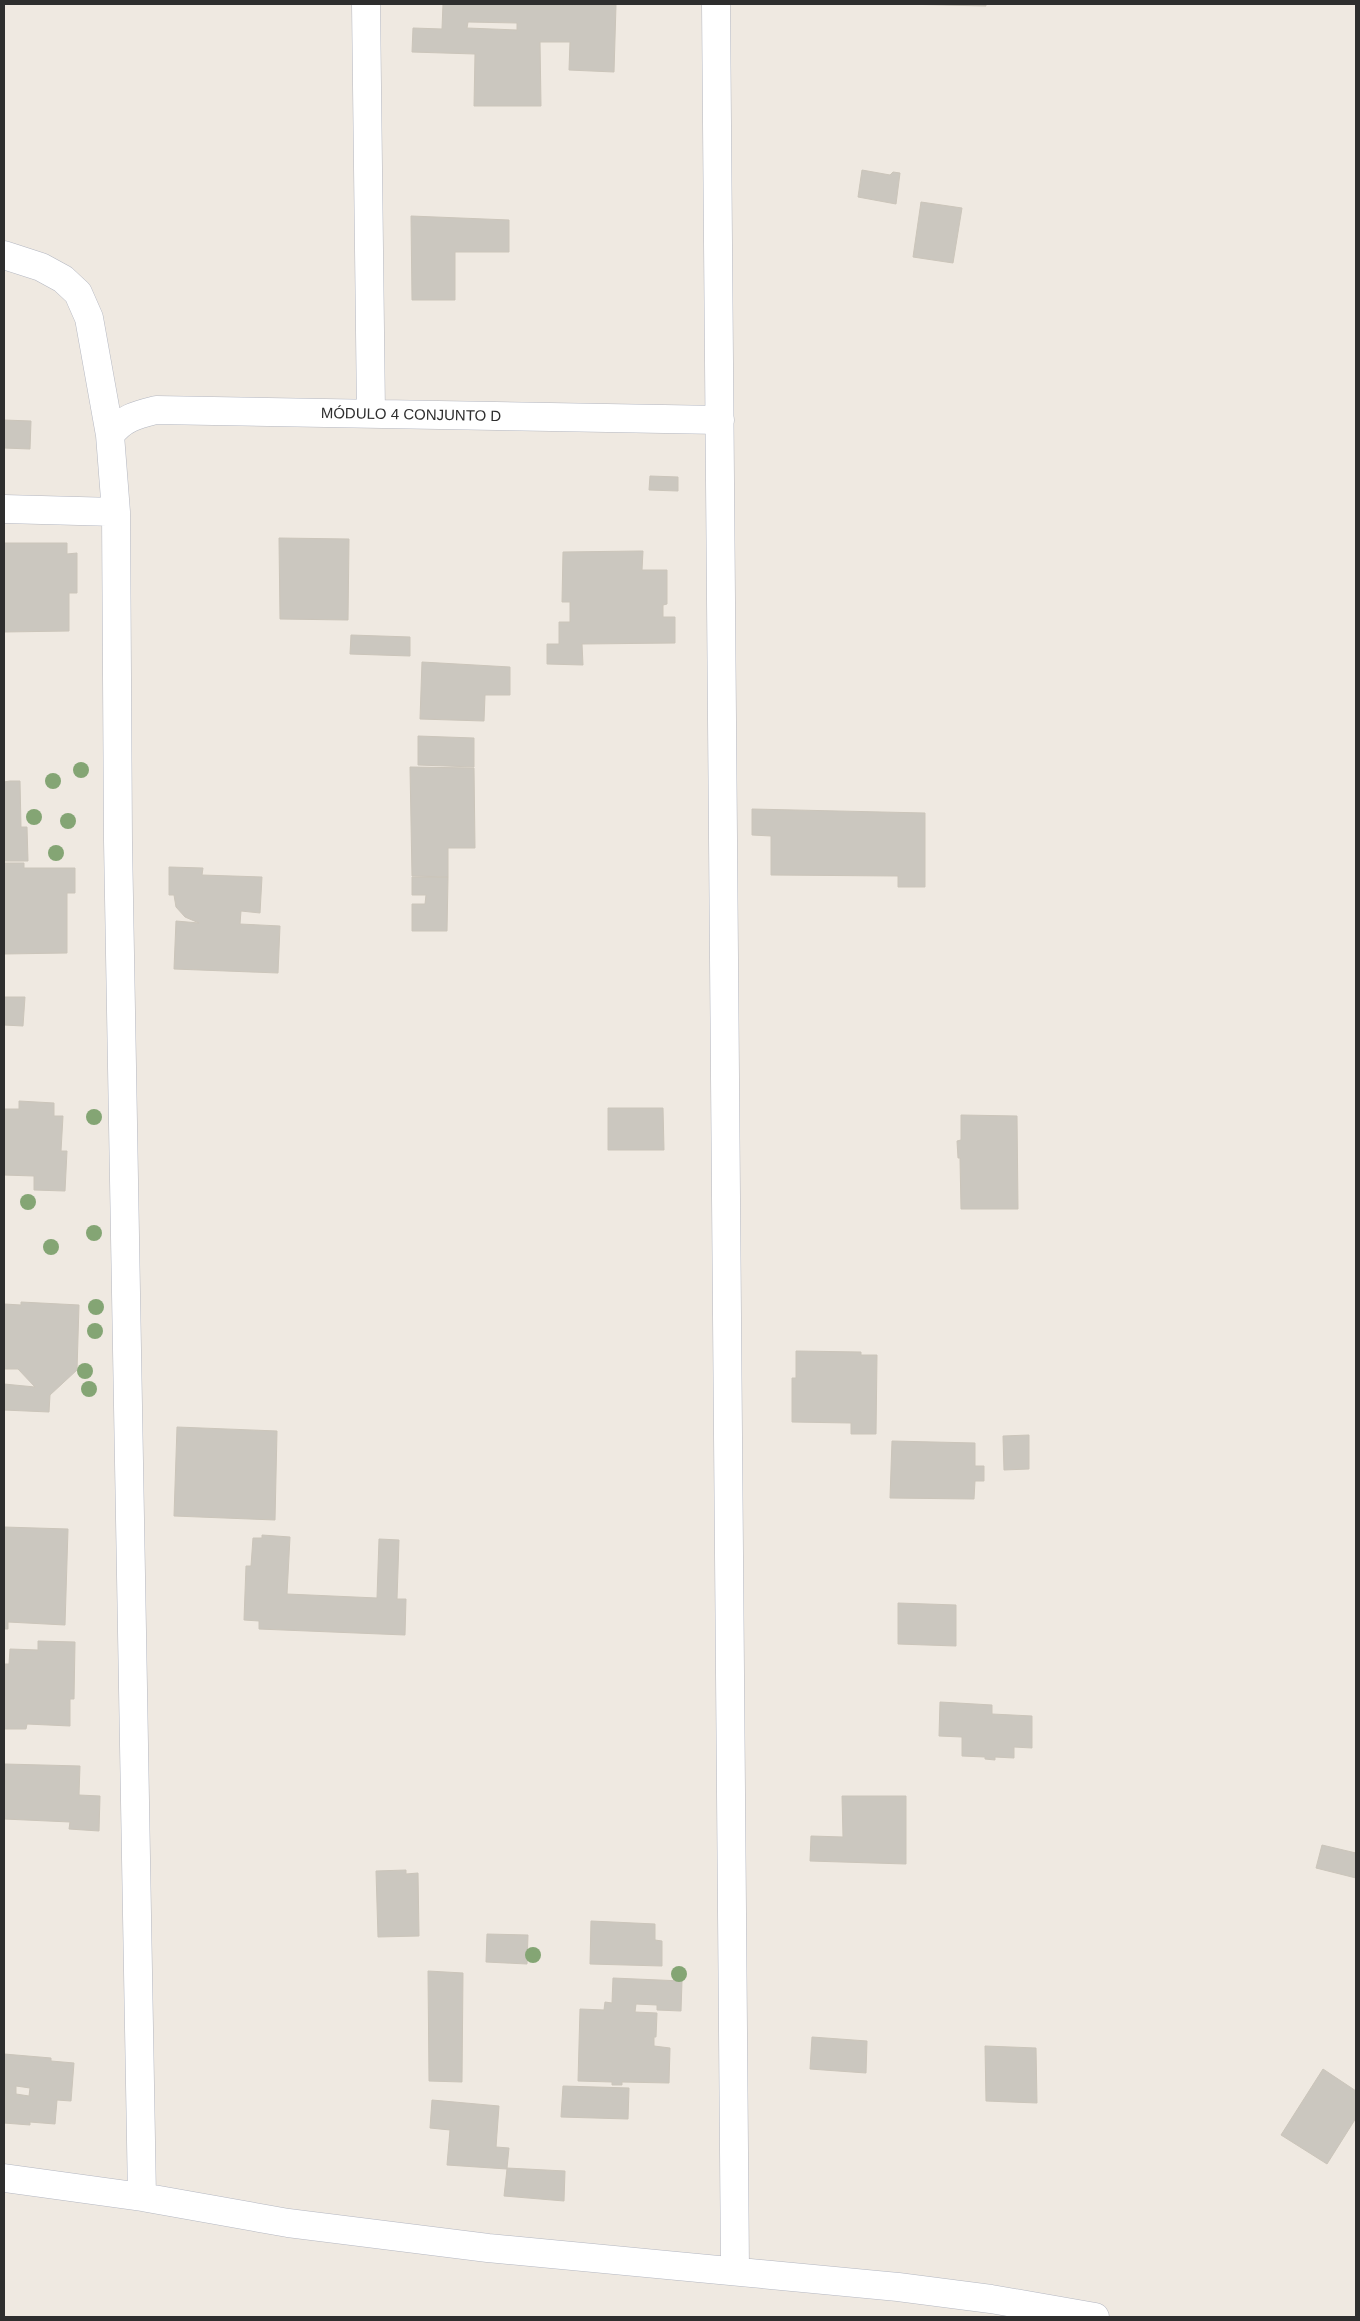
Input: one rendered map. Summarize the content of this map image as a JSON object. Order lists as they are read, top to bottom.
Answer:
{
  "streets": {
    "street": ["MÓDULO 4 CONJUNTO D"]
  }
}
